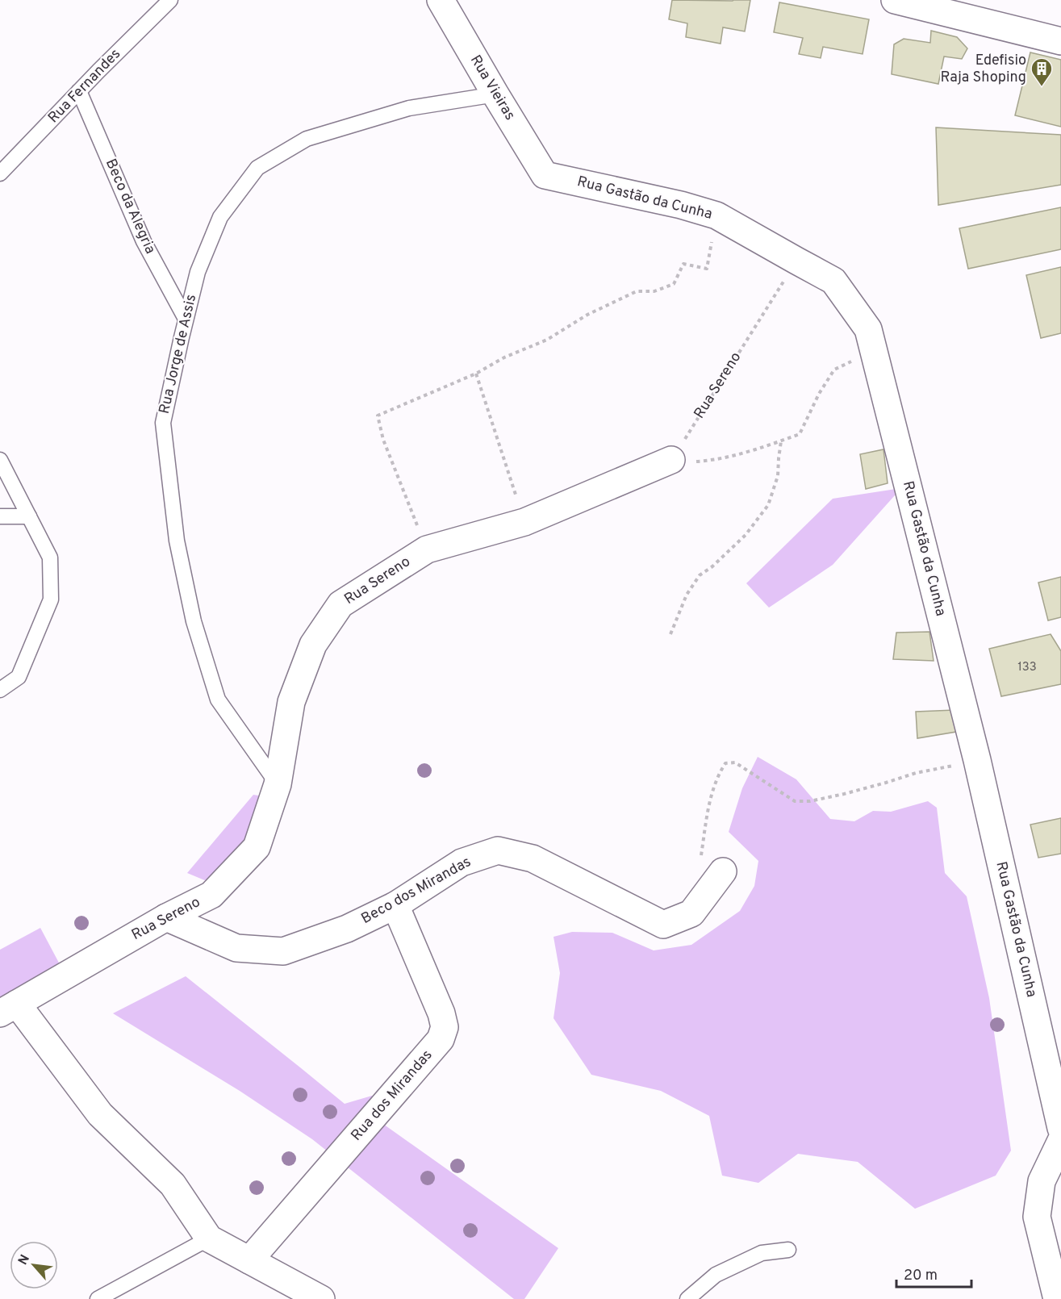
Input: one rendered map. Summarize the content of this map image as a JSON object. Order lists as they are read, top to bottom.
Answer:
{
  "streets": {
    "street": [
      "Rua Vieiras",
      "Rua Gastão da Cunha",
      "Rua Sereno",
      "Beco dos Mirandas",
      "Rua dos Mirandas"
    ],
    "lane": ["Rua Fernandes", "Beco da Alegria", "Rua Jorge de Assis"]
  },
  "crossings": [
    ["Rua Fernandes", "Beco da Alegria"],
    ["Rua Vieiras", "Rua Gastão da Cunha"],
    ["Rua Vieiras", "Rua Jorge de Assis"],
    ["Rua Gastão da Cunha", "Rua Sereno"],
    ["Beco da Alegria", "Rua Jorge de Assis"],
    ["Rua Jorge de Assis", "Rua Sereno"],
    ["Rua Sereno", "Beco dos Mirandas"],
    ["Beco dos Mirandas", "Rua dos Mirandas"]
  ],
  "places": {
    "building": ["Edefisio Raja Shoping"]
  },
  "house_numbers": ["133"],
  "scale_bar": "20 m",
  "north": "top left"
}
